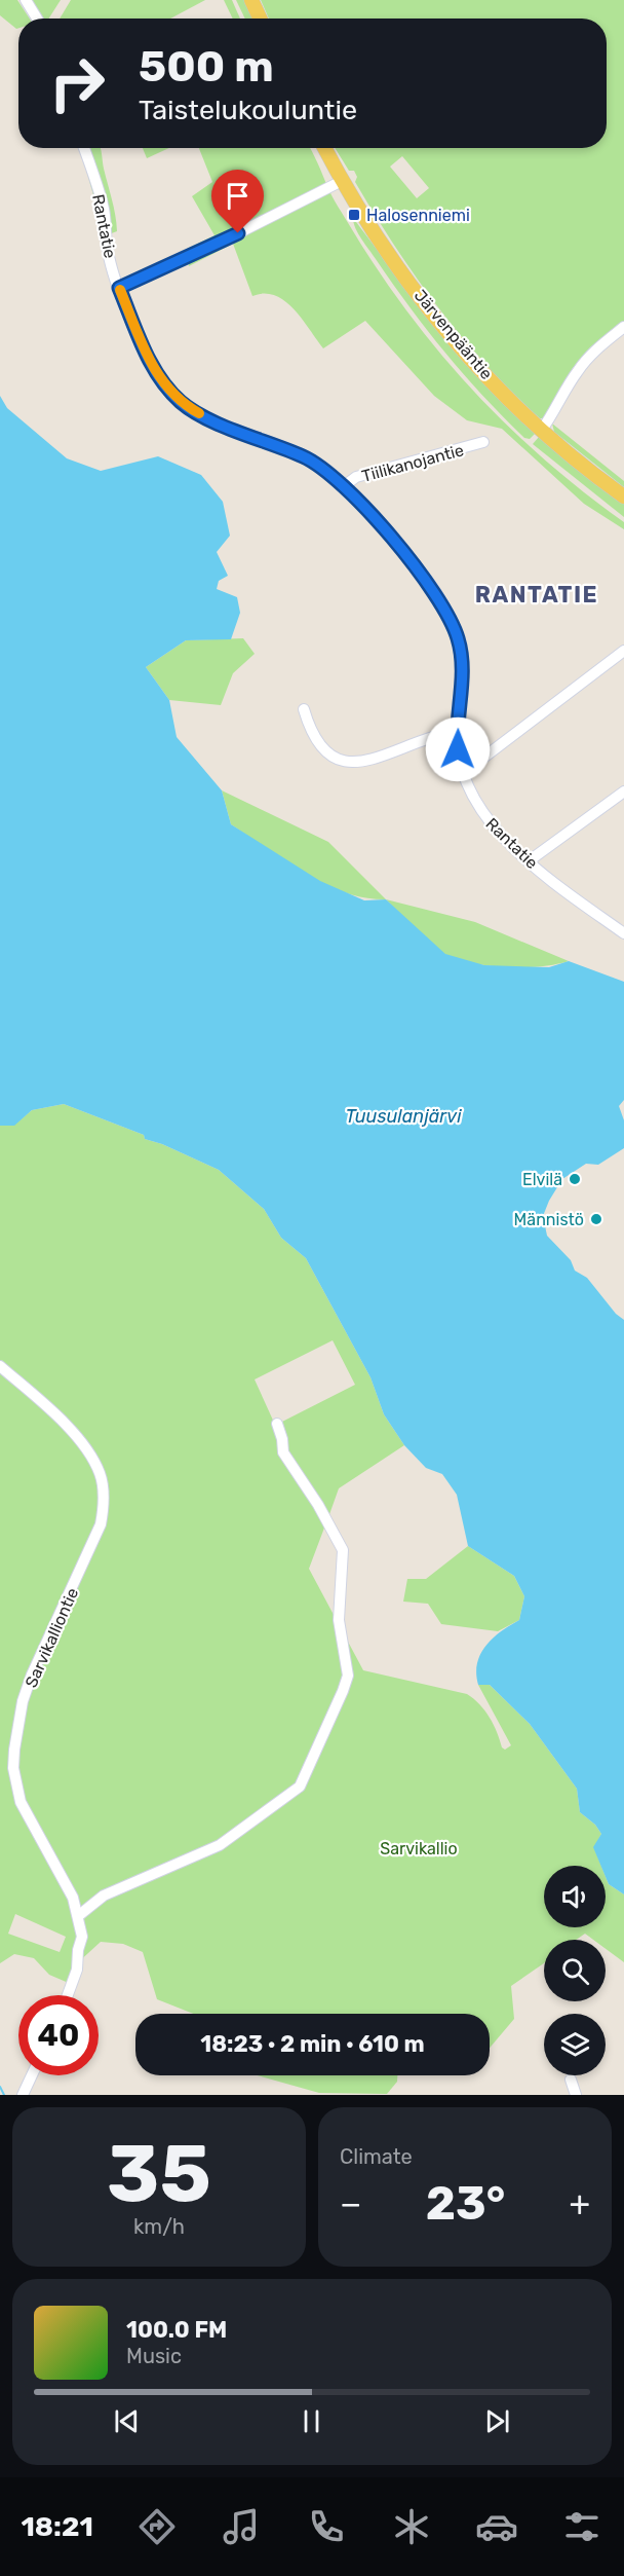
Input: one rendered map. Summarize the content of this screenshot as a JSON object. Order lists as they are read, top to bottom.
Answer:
{
  "streets": {
    "main road": ["Järvenpääntie"],
    "street": ["Rantatie", "Tiilikanojantie", "Sarvikalliontie"]
  },
  "crossings": [
    ["Rantatie", "Tiilikanojantie"]
  ],
  "districts": ["RANTATIE"],
  "water": ["Tuusulanjärvi"],
  "parks": ["Sarvikallio"],
  "places": {
    "transit": ["Halosenniemi"],
    "other": ["Elvilä", "Männistö"]
  },
  "page": {
    "turn": ["500 m", "Taistelukouluntie"],
    "limit": "40",
    "trip": "18:23 · 2 min · 610 m",
    "tile": [
      ["35", "km/h"],
      "Climate"
    ],
    "heat": ["−", "23°", "+"],
    "song": ["100.0 FM", "Music"],
    "tabs": "18:21"
  }
}
